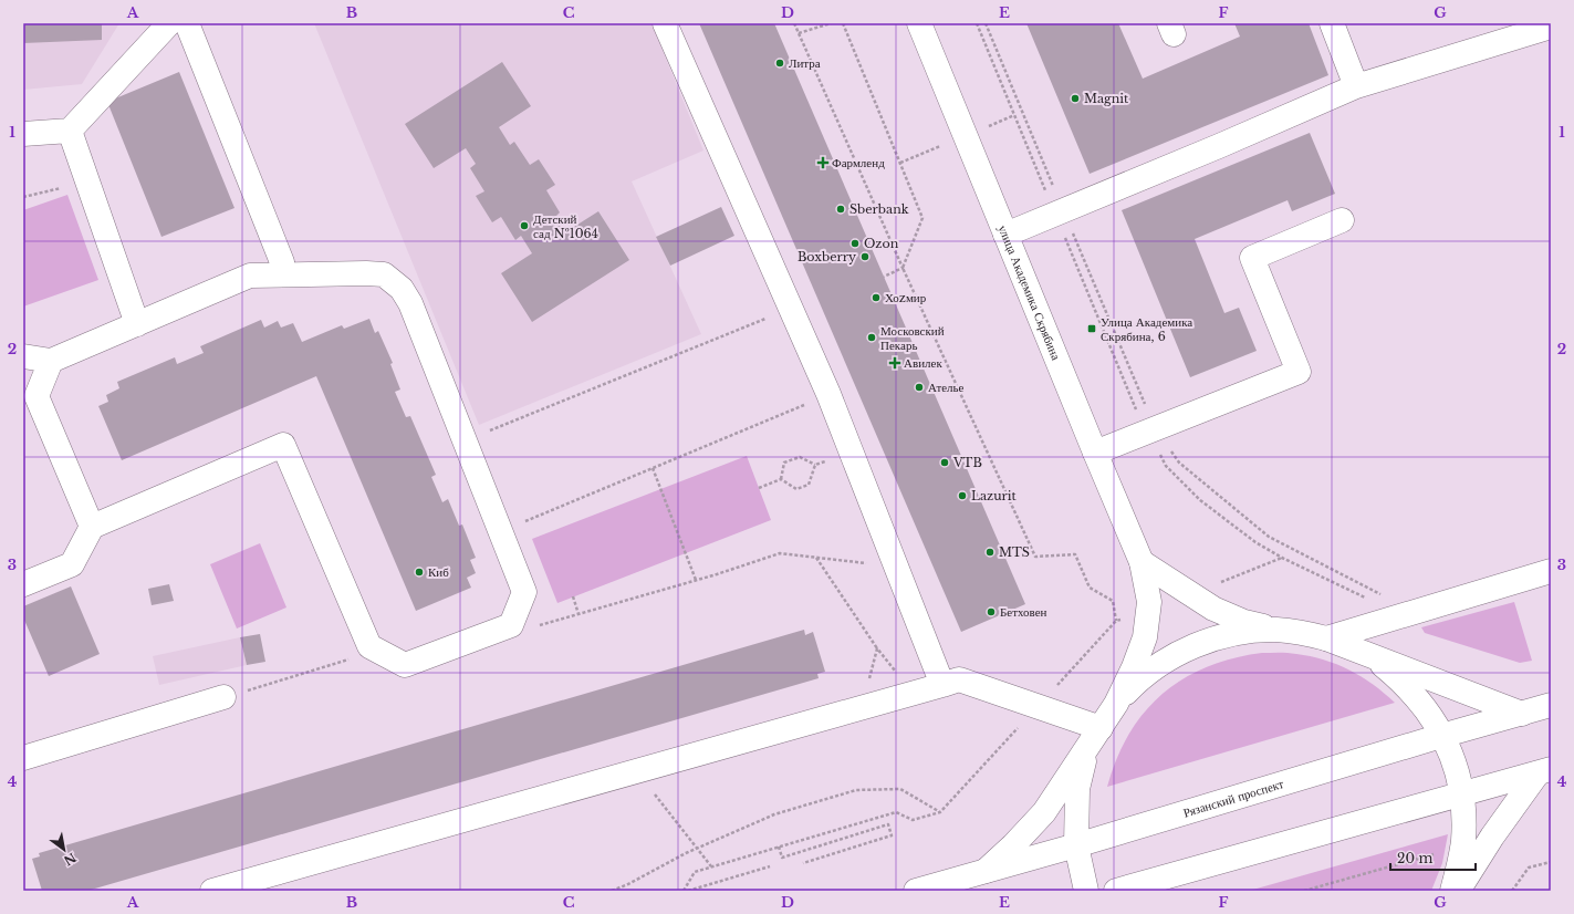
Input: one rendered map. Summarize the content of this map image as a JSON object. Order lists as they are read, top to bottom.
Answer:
{
  "streets": {
    "main road": ["улица Академика Скрябина", "Рязанский проспект"]
  },
  "places": {
    "other": [
      "Литра",
      "Magnit",
      "Sberbank",
      "Детский сад №1064",
      "Ozon",
      "Boxberry",
      "Хоzмир",
      "Московский Пекарь",
      "Ателье",
      "VTB",
      "Lazurit",
      "MTS",
      "Киб",
      "Бетховен"
    ],
    "health": ["Фармленд", "Авилек"],
    "transit": ["Улица Академика Скрябина, 6"]
  },
  "scale_bar": "20 m",
  "north": "bottom right",
  "grid": {
    "columns": [
      "A",
      "B",
      "C",
      "D",
      "E",
      "F",
      "G"
    ],
    "rows": [
      "1",
      "2",
      "3",
      "4"
    ]
  }
}
